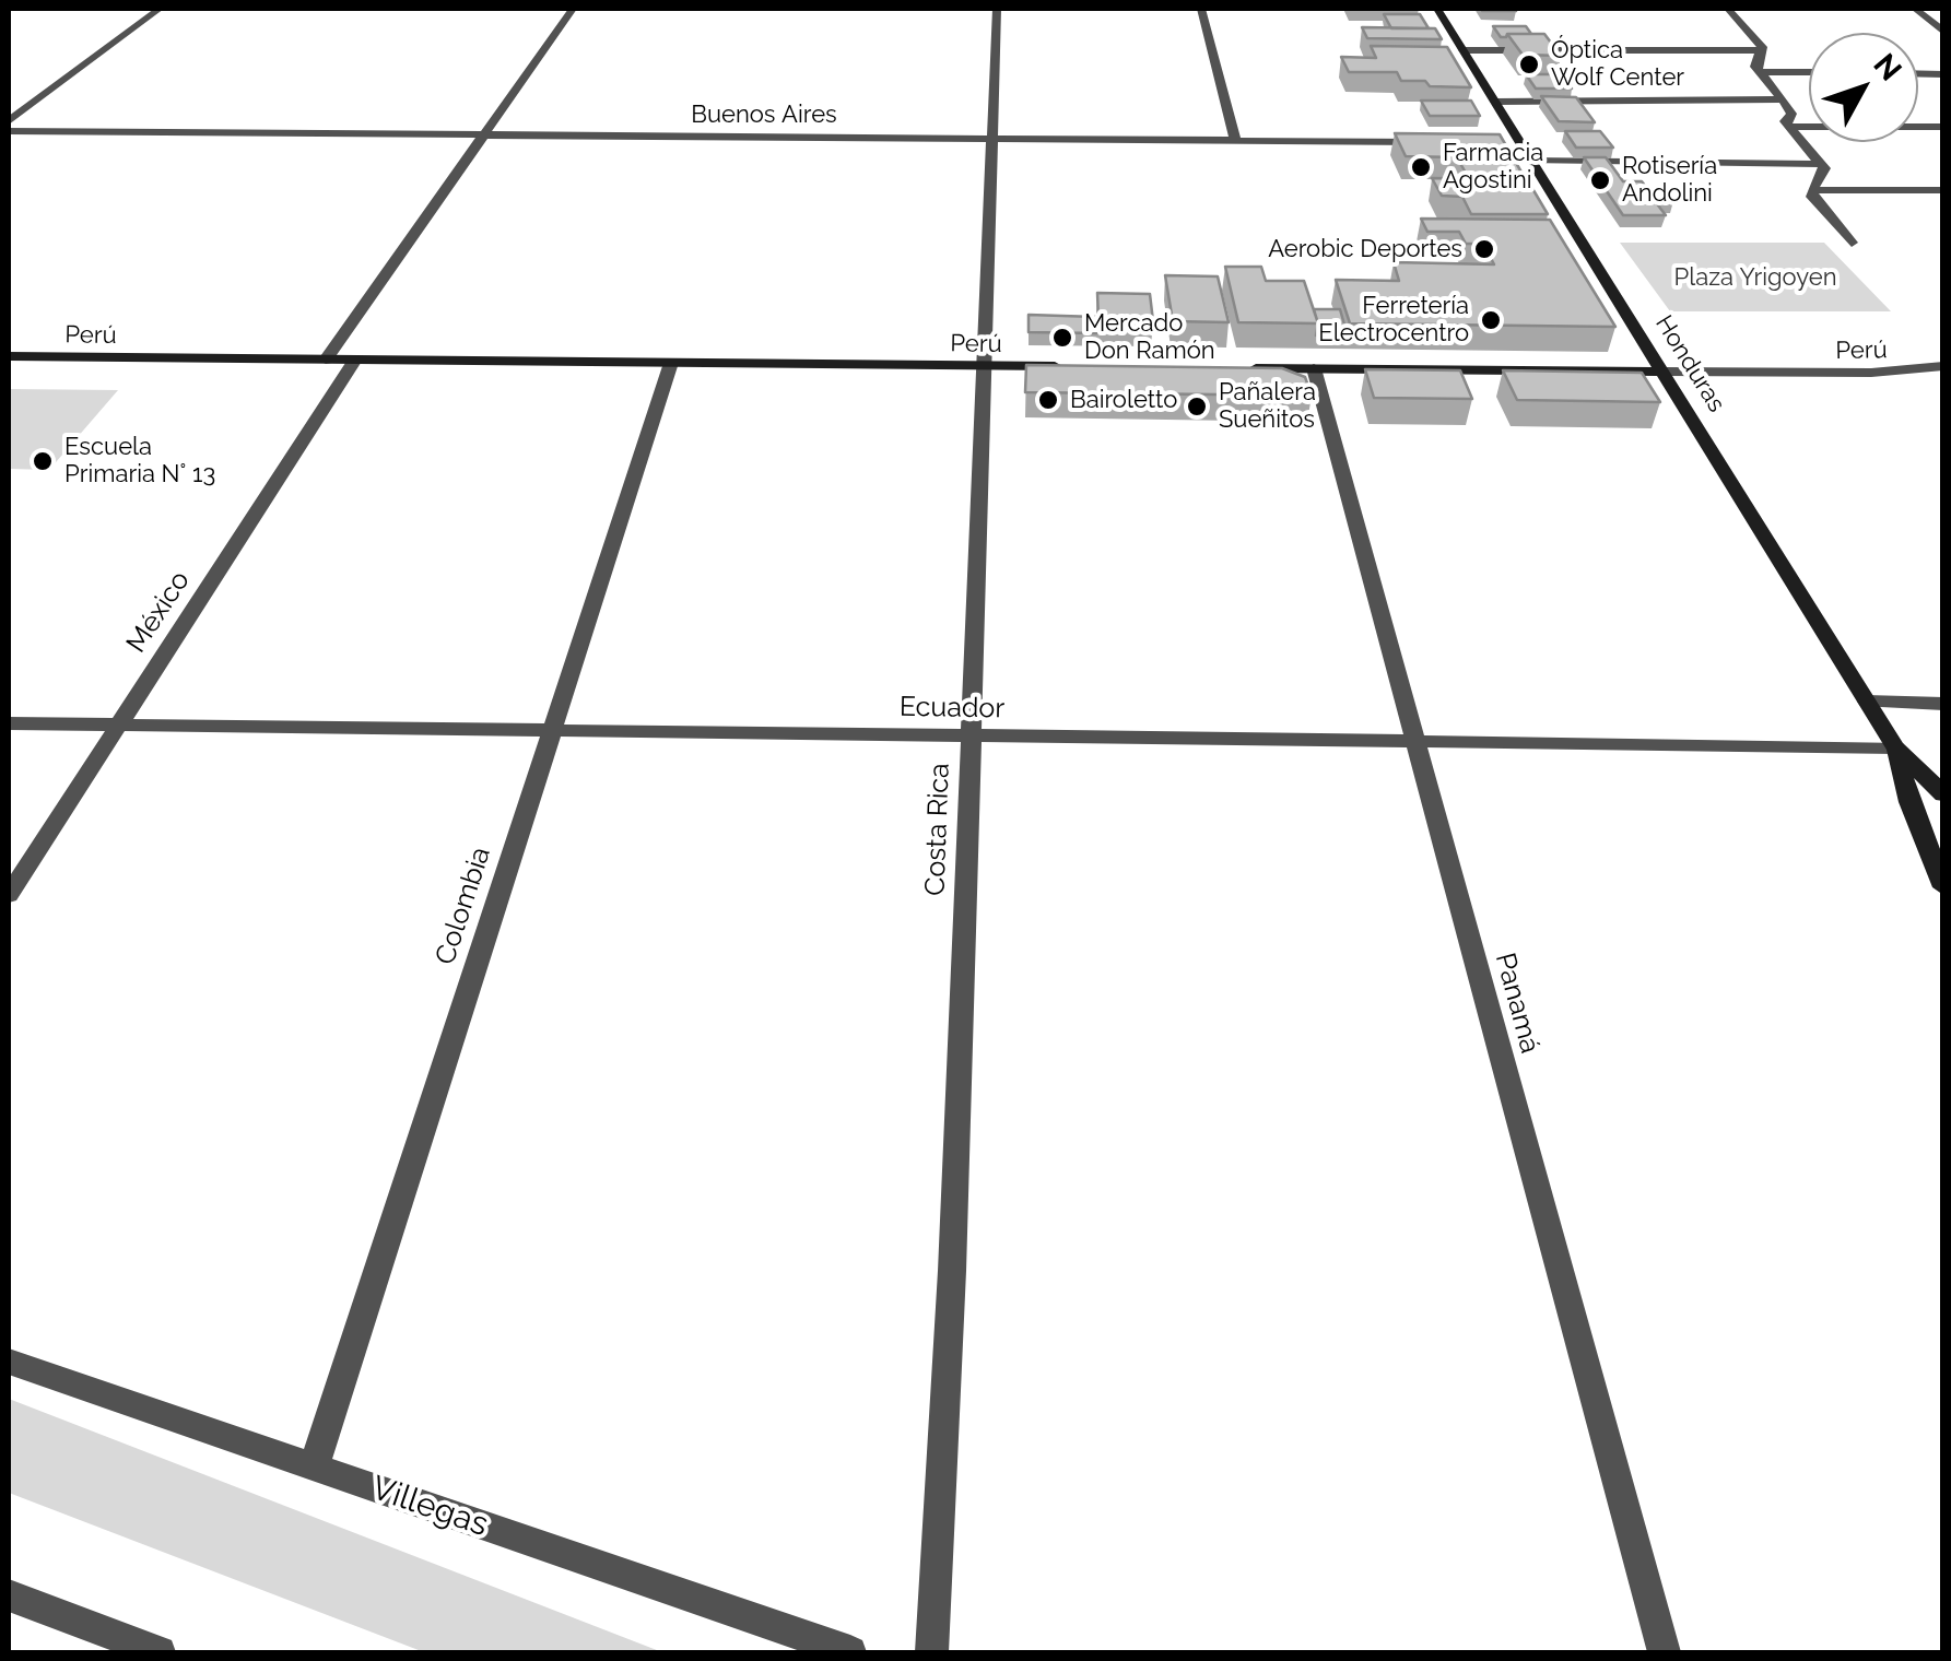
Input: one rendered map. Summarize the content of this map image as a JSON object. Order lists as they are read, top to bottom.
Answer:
{
  "streets": {
    "main road": ["Perú", "Honduras"],
    "street": [
      "Buenos Aires",
      "México",
      "Ecuador",
      "Costa Rica",
      "Colombia",
      "Panamá",
      "Villegas"
    ]
  },
  "crossings": [
    ["Buenos Aires", "Costa Rica"],
    ["Perú", "Honduras"],
    ["Perú", "México"],
    ["Perú", "Costa Rica"],
    ["Perú", "Colombia"],
    ["Perú", "Panamá"],
    ["Honduras", "Ecuador"],
    ["México", "Ecuador"],
    ["Ecuador", "Costa Rica"],
    ["Ecuador", "Colombia"],
    ["Ecuador", "Panamá"],
    ["Colombia", "Villegas"]
  ],
  "parks": ["Plaza Yrigoyen"],
  "places": [
    "Óptica Wolf Center",
    "Farmacia Agostini",
    "Rotisería Andolini",
    "Aerobic Deportes",
    "Ferretería Electrocentro",
    "Mercado Don Ramón",
    "Bairoletto",
    "Pañalera Sueñitos",
    "Escuela Primaria N° 13"
  ],
  "north": "top right"
}
